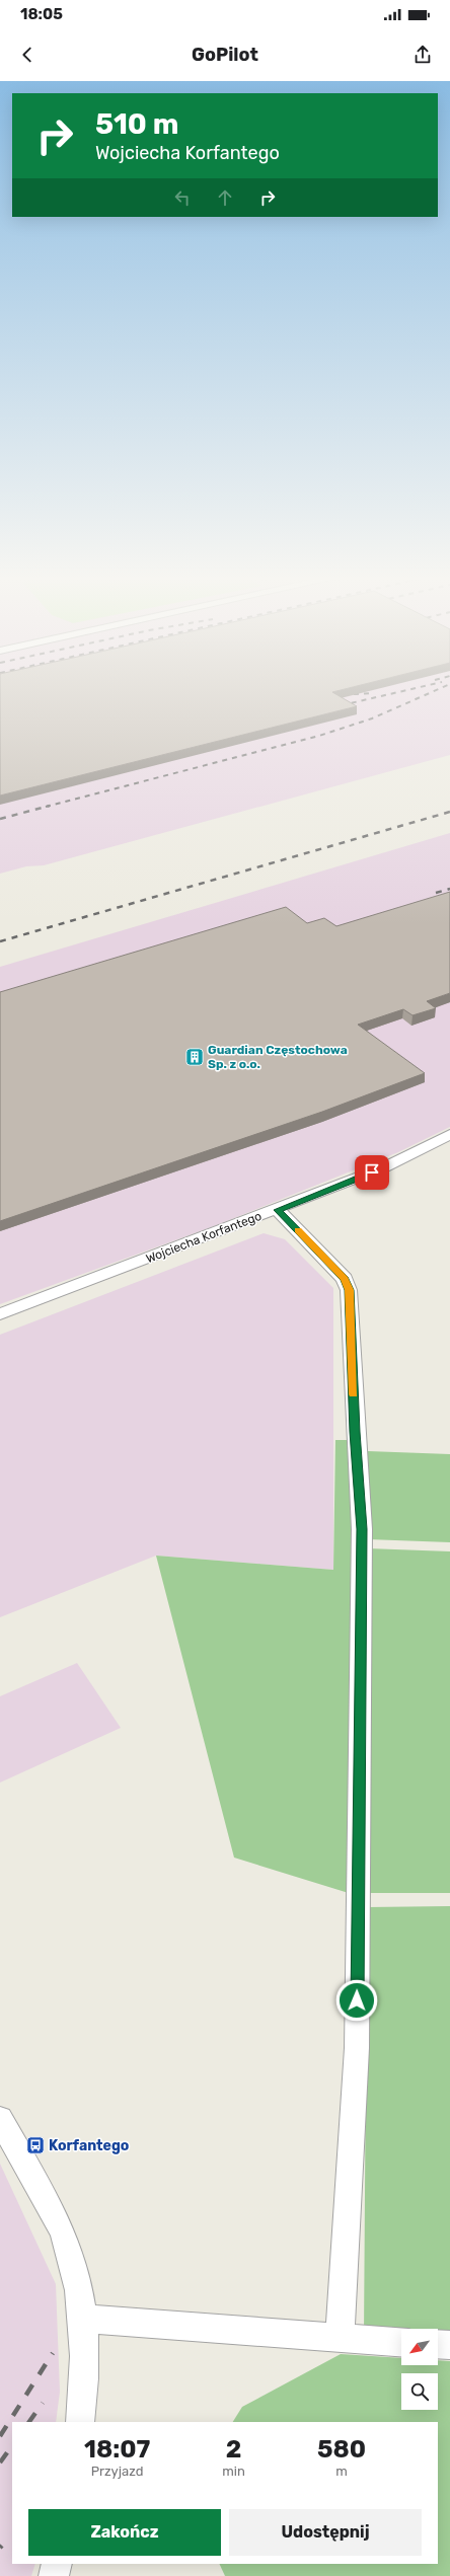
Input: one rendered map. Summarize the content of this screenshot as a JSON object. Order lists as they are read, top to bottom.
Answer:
{
  "streets": {
    "street": ["Wojciecha Korfantego"]
  },
  "places": {
    "building": ["Guardian Częstochowa Sp. z o.o."],
    "bus stop": ["Korfantego"]
  },
  "north": "bottom left",
  "page": {
    "status": "18:05",
    "header": "GoPilot",
    "turn": ["510 m", "Wojciecha Korfantego"],
    "eta": [
      "18:07",
      "Przyjazd",
      "2",
      "min",
      "580",
      "m"
    ],
    "buttons": ["Zakończ", "Udostępnij"]
  }
}
